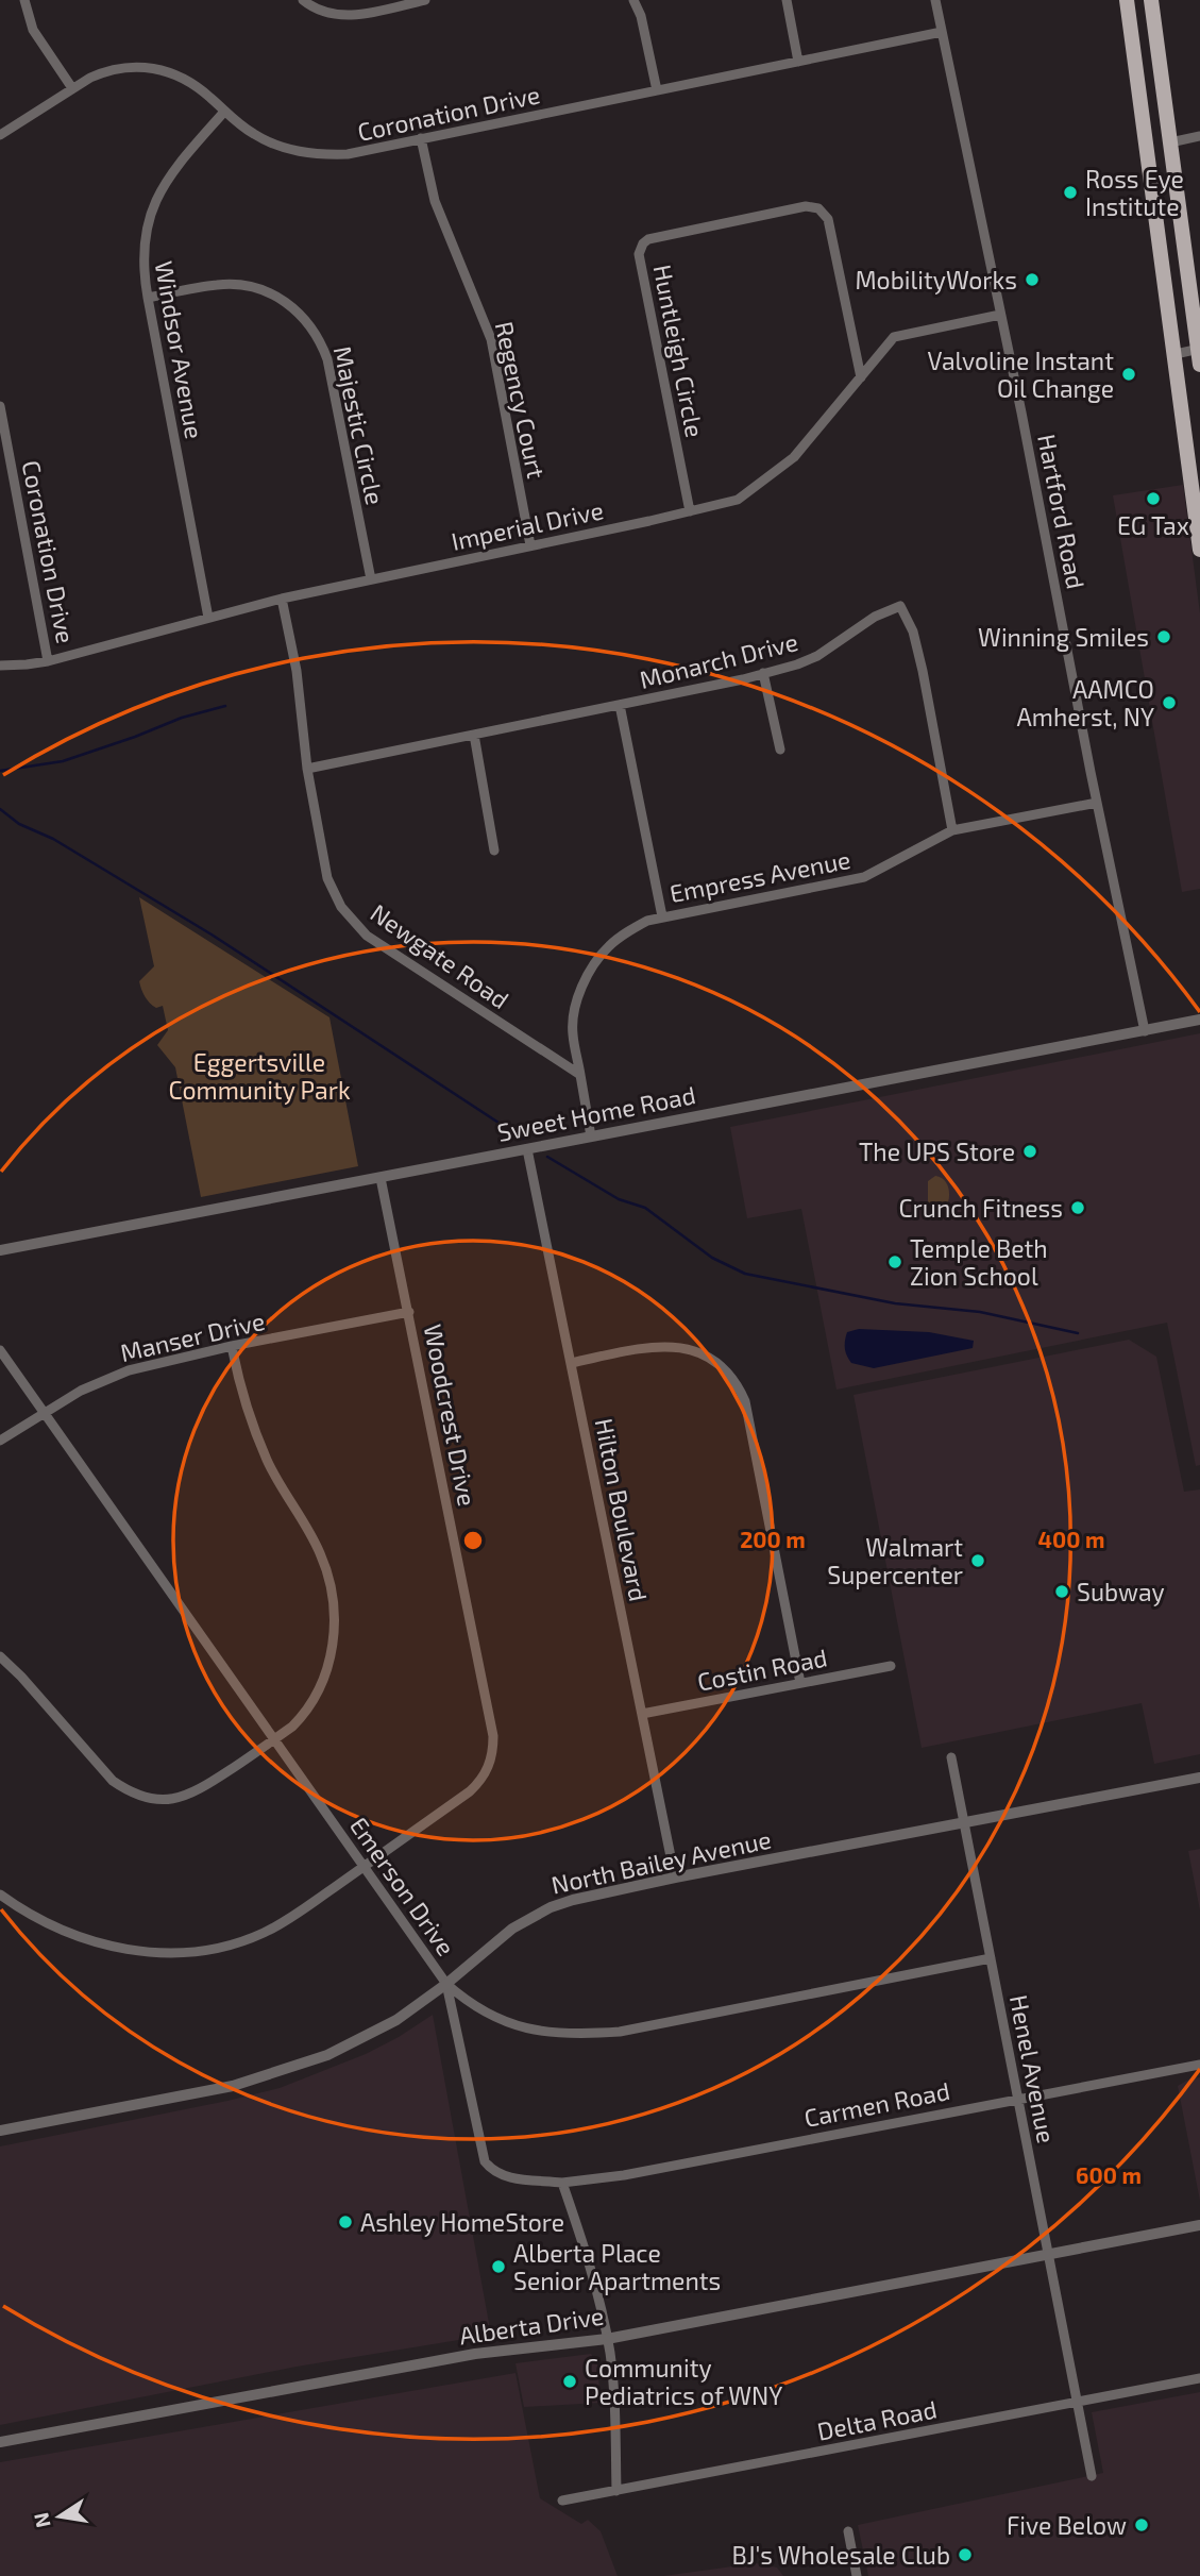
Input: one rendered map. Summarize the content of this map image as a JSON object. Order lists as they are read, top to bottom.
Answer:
{
  "streets": {
    "street": [
      "Coronation Drive",
      "Windsor Avenue",
      "Huntleigh Circle",
      "Regency Court",
      "Majestic Circle",
      "Hartford Road",
      "Imperial Drive",
      "Monarch Drive",
      "Empress Avenue",
      "Newgate Road",
      "Sweet Home Road",
      "Manser Drive",
      "Woodcrest Drive",
      "Hilton Boulevard",
      "Costin Road",
      "North Bailey Avenue",
      "Emerson Drive",
      "Henel Avenue",
      "Carmen Road",
      "Alberta Drive",
      "Delta Road"
    ]
  },
  "crossings": [
    ["Coronation Drive", "Windsor Avenue"],
    ["Coronation Drive", "Regency Court"],
    ["Coronation Drive", "Hartford Road"],
    ["Coronation Drive", "Imperial Drive"],
    ["Windsor Avenue", "Majestic Circle"],
    ["Windsor Avenue", "Imperial Drive"],
    ["Huntleigh Circle", "Imperial Drive"],
    ["Regency Court", "Imperial Drive"],
    ["Majestic Circle", "Imperial Drive"],
    ["Hartford Road", "Imperial Drive"],
    ["Hartford Road", "Empress Avenue"],
    ["Hartford Road", "Sweet Home Road"],
    ["Imperial Drive", "Newgate Road"],
    ["Monarch Drive", "Empress Avenue"],
    ["Monarch Drive", "Newgate Road"],
    ["Empress Avenue", "Newgate Road"],
    ["Sweet Home Road", "Woodcrest Drive"],
    ["Sweet Home Road", "Hilton Boulevard"],
    ["Manser Drive", "Woodcrest Drive"],
    ["Manser Drive", "Emerson Drive"],
    ["Woodcrest Drive", "Emerson Drive"],
    ["Hilton Boulevard", "Costin Road"],
    ["Hilton Boulevard", "North Bailey Avenue"],
    ["North Bailey Avenue", "Emerson Drive"],
    ["North Bailey Avenue", "Henel Avenue"],
    ["North Bailey Avenue", "Carmen Road"],
    ["Emerson Drive", "Henel Avenue"],
    ["Emerson Drive", "Carmen Road"],
    ["Henel Avenue", "Carmen Road"],
    ["Henel Avenue", "Alberta Drive"],
    ["Henel Avenue", "Delta Road"]
  ],
  "parks": ["Eggertsville Community Park"],
  "places": [
    "Ross Eye Institute",
    "MobilityWorks",
    "Valvoline Instant Oil Change",
    "EG Tax",
    "Winning Smiles",
    "AAMCO Amherst, NY",
    "The UPS Store",
    "Crunch Fitness",
    "Temple Beth Zion School",
    "Walmart Supercenter",
    "Subway",
    "Ashley HomeStore",
    "Alberta Place Senior Apartments",
    "Community Pediatrics of WNY",
    "Five Below",
    "BJ's Wholesale Club"
  ],
  "north": "left",
  "rings": ["200 m", "400 m", "600 m"]
}
